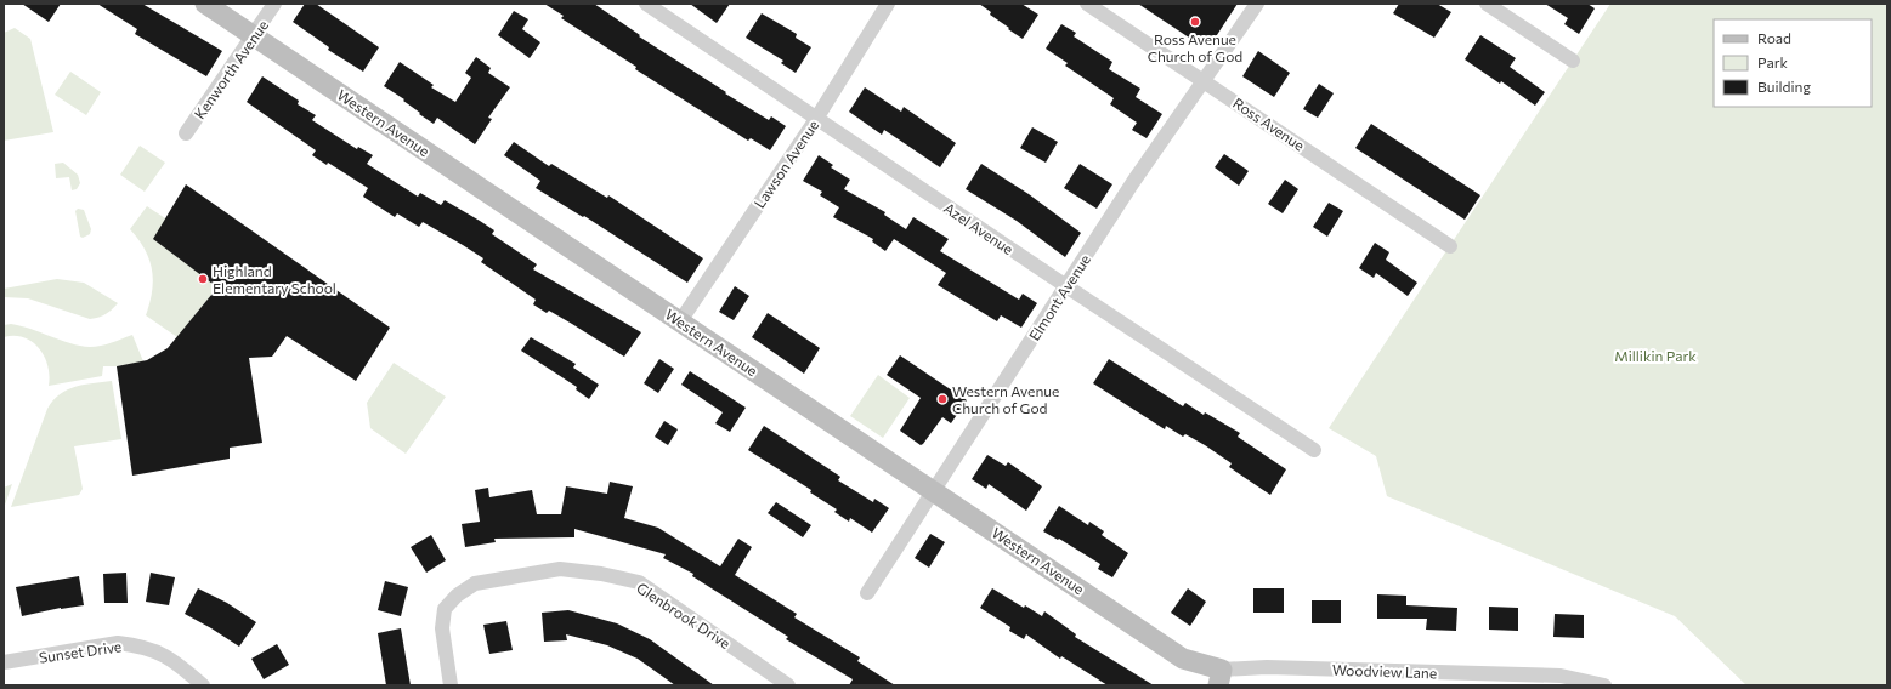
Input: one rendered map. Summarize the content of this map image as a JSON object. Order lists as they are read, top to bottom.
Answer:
{
  "streets": {
    "street": [
      "Kenworth Avenue",
      "Western Avenue",
      "Ross Avenue",
      "Lawson Avenue",
      "Azel Avenue",
      "Elmont Avenue",
      "Glenbrook Drive",
      "Sunset Drive",
      "Woodview Lane"
    ]
  },
  "crossings": [
    ["Kenworth Avenue", "Western Avenue"],
    ["Western Avenue", "Lawson Avenue"],
    ["Western Avenue", "Elmont Avenue"],
    ["Western Avenue", "Woodview Lane"],
    ["Ross Avenue", "Elmont Avenue"],
    ["Lawson Avenue", "Azel Avenue"],
    ["Azel Avenue", "Elmont Avenue"]
  ],
  "parks": ["Millikin Park"],
  "places": ["Ross Avenue Church of God", "Highland Elementary School", "Western Avenue Church of God"],
  "legend": ["Road", "Park", "Building"]
}
